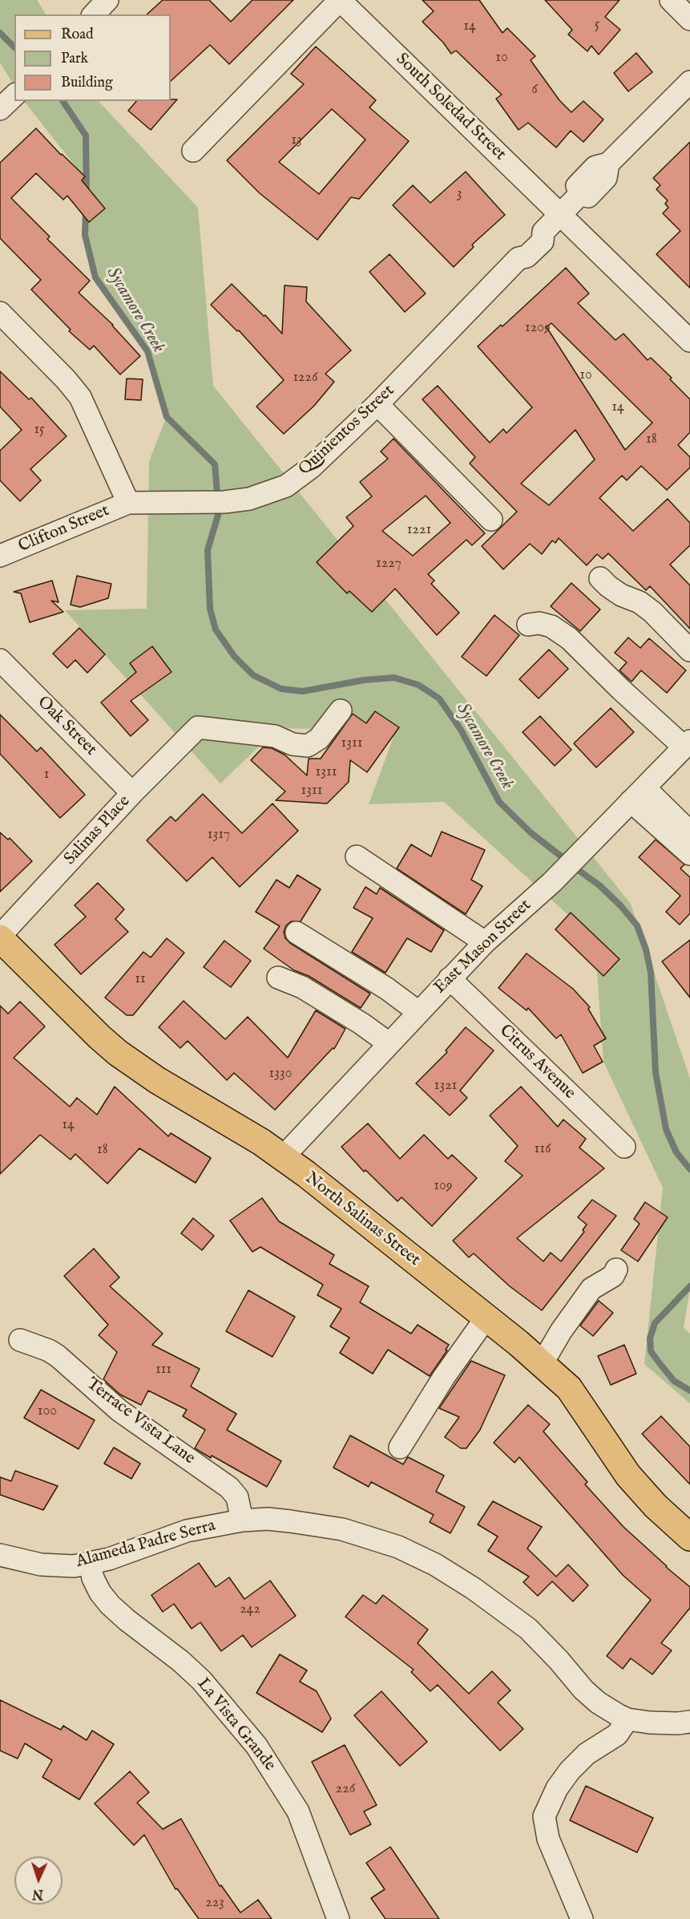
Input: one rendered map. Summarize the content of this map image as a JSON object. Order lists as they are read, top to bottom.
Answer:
{
  "streets": {
    "main road": ["North Salinas Street"],
    "street": [
      "South Soledad Street",
      "Quinientos Street",
      "Clifton Street",
      "Oak Street",
      "Salinas Place",
      "East Mason Street",
      "Citrus Avenue",
      "Terrace Vista Lane",
      "Alameda Padre Serra",
      "La Vista Grande"
    ]
  },
  "crossings": [
    ["South Soledad Street", "Quinientos Street"],
    ["Quinientos Street", "Clifton Street"],
    ["Oak Street", "Salinas Place"],
    ["Salinas Place", "North Salinas Street"],
    ["East Mason Street", "Citrus Avenue"],
    ["East Mason Street", "North Salinas Street"],
    ["Terrace Vista Lane", "Alameda Padre Serra"],
    ["Alameda Padre Serra", "La Vista Grande"]
  ],
  "water": ["Sycamore Creek"],
  "house_numbers": [
    "5",
    "14",
    "10",
    "6",
    "13",
    "3",
    "1209",
    "10",
    "1226",
    "14",
    "15",
    "18",
    "1221",
    "1227",
    "1311",
    "1311",
    "1",
    "1311",
    "1317",
    "11",
    "1330",
    "1321",
    "14",
    "116",
    "18",
    "109",
    "111",
    "100",
    "242",
    "226",
    "223"
  ],
  "legend": ["Road", "Park", "Building"],
  "north": "bottom"
}
